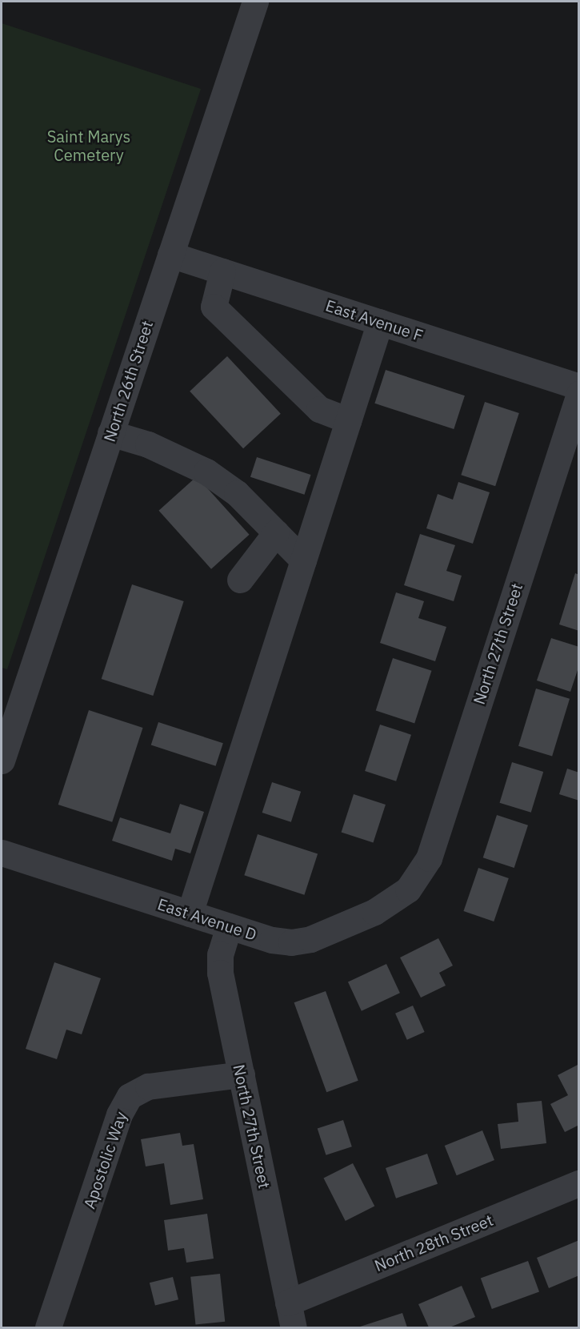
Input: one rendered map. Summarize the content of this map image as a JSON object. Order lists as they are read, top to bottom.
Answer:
{
  "streets": {
    "street": [
      "East Avenue F",
      "North 26th Street",
      "North 27th Street",
      "East Avenue D",
      "Apostolic Way",
      "North 28th Street"
    ]
  },
  "crossings": [
    ["East Avenue F", "North 26th Street"],
    ["North 27th Street", "East Avenue D"],
    ["North 27th Street", "Apostolic Way"],
    ["North 27th Street", "North 28th Street"]
  ],
  "parks": ["Saint Marys Cemetery"]
}
